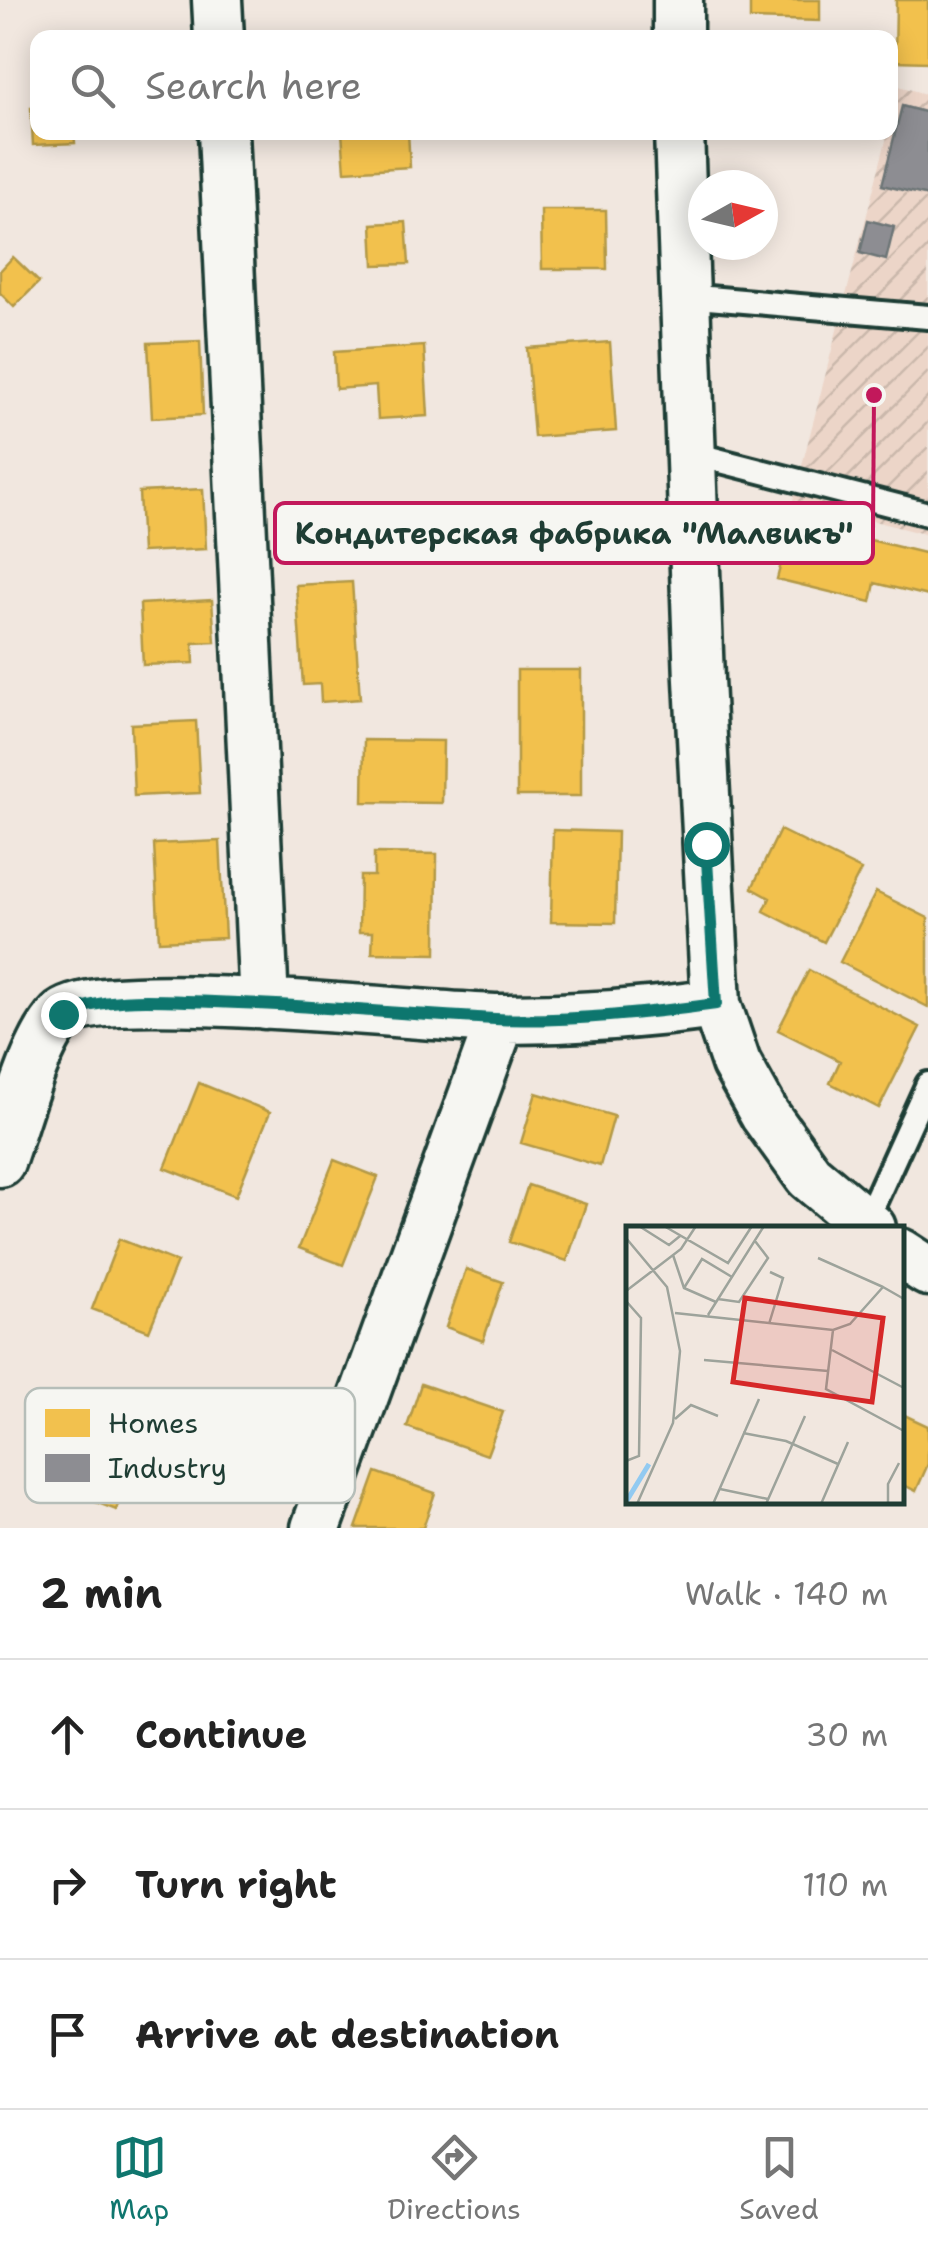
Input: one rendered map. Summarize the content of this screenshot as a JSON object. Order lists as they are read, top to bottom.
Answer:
{
  "places": ["Кондитерская фабрика \"Малвикъ\""],
  "legend": ["Homes", "Industry"],
  "north": "right",
  "page": {
    "search": "Search here",
    "heading": ["2 min", "Walk · 140 m"],
    "list": [
      ["Continue", "30 m"],
      ["Turn right", "110 m"],
      "Arrive at destination"
    ],
    "nav": ["Map", "Directions", "Saved"]
  }
}
